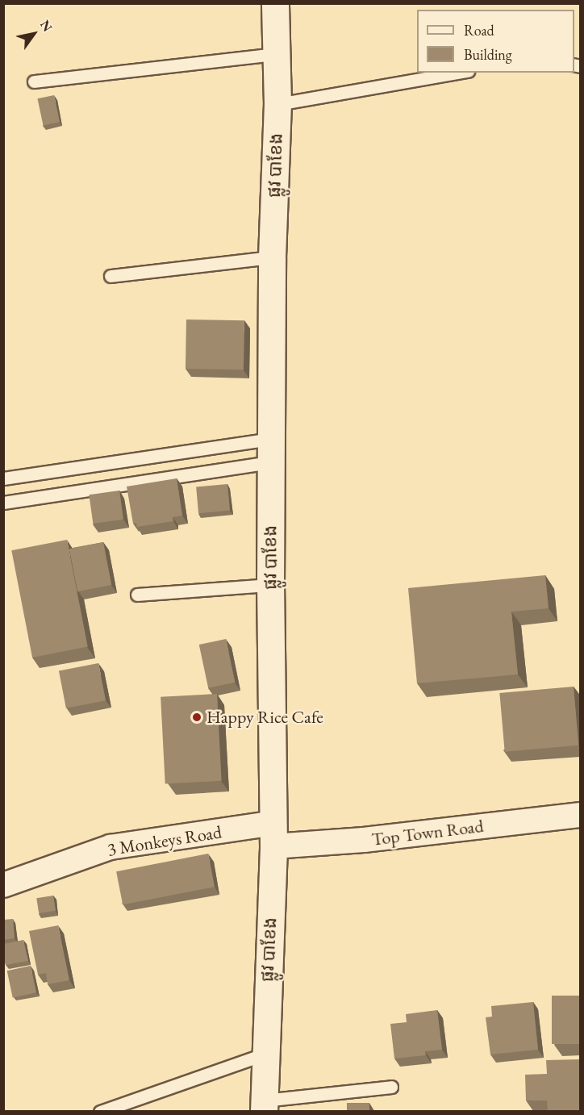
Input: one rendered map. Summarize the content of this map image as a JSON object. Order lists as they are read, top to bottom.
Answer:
{
  "streets": {
    "street": ["ផ្លូវ បាខែង", "Top Town Road", "3 Monkeys Road"]
  },
  "crossings": [
    ["ផ្លូវ បាខែង", "Top Town Road"],
    ["ផ្លូវ បាខែង", "3 Monkeys Road"],
    ["Top Town Road", "3 Monkeys Road"]
  ],
  "places": ["Happy Rice Cafe"],
  "legend": ["Road", "Building"],
  "north": "top right"
}
